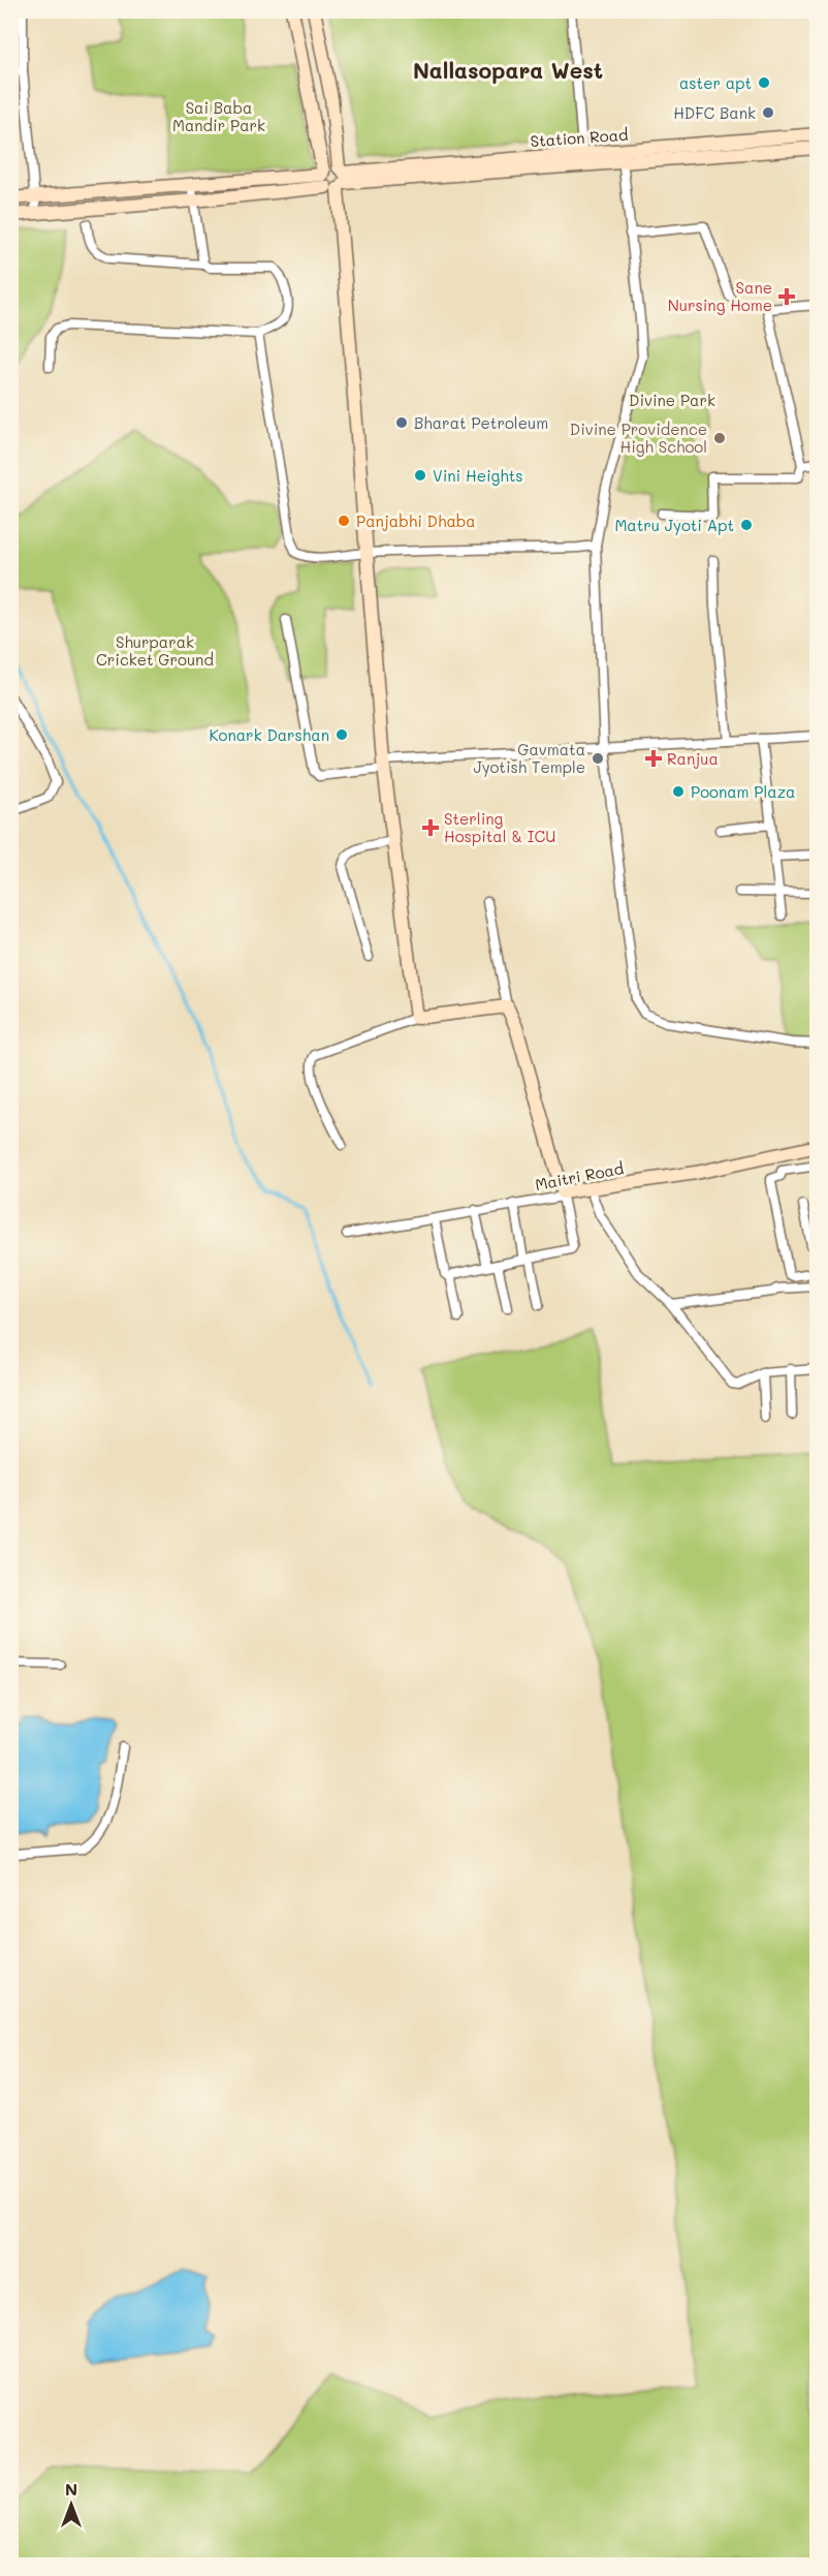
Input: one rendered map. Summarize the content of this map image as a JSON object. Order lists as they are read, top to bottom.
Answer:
{
  "streets": {
    "street": ["Station Road", "Maitri Road"]
  },
  "districts": ["Nallasopara West"],
  "parks": ["Sai Baba Mandir Park", "Divine Park", "Shurparak Cricket Ground"],
  "places": {
    "other": [
      "aster apt",
      "HDFC Bank",
      "Bharat Petroleum",
      "Divine Providence High School",
      "Vini Heights",
      "Panjabhi Dhaba",
      "Matru Jyoti Apt",
      "Konark Darshan",
      "Gavmata Jyotish Temple",
      "Poonam Plaza"
    ],
    "health": ["Sane Nursing Home", "Ranjua", "Sterling Hospital & ICU"]
  },
  "north": "top"
}
